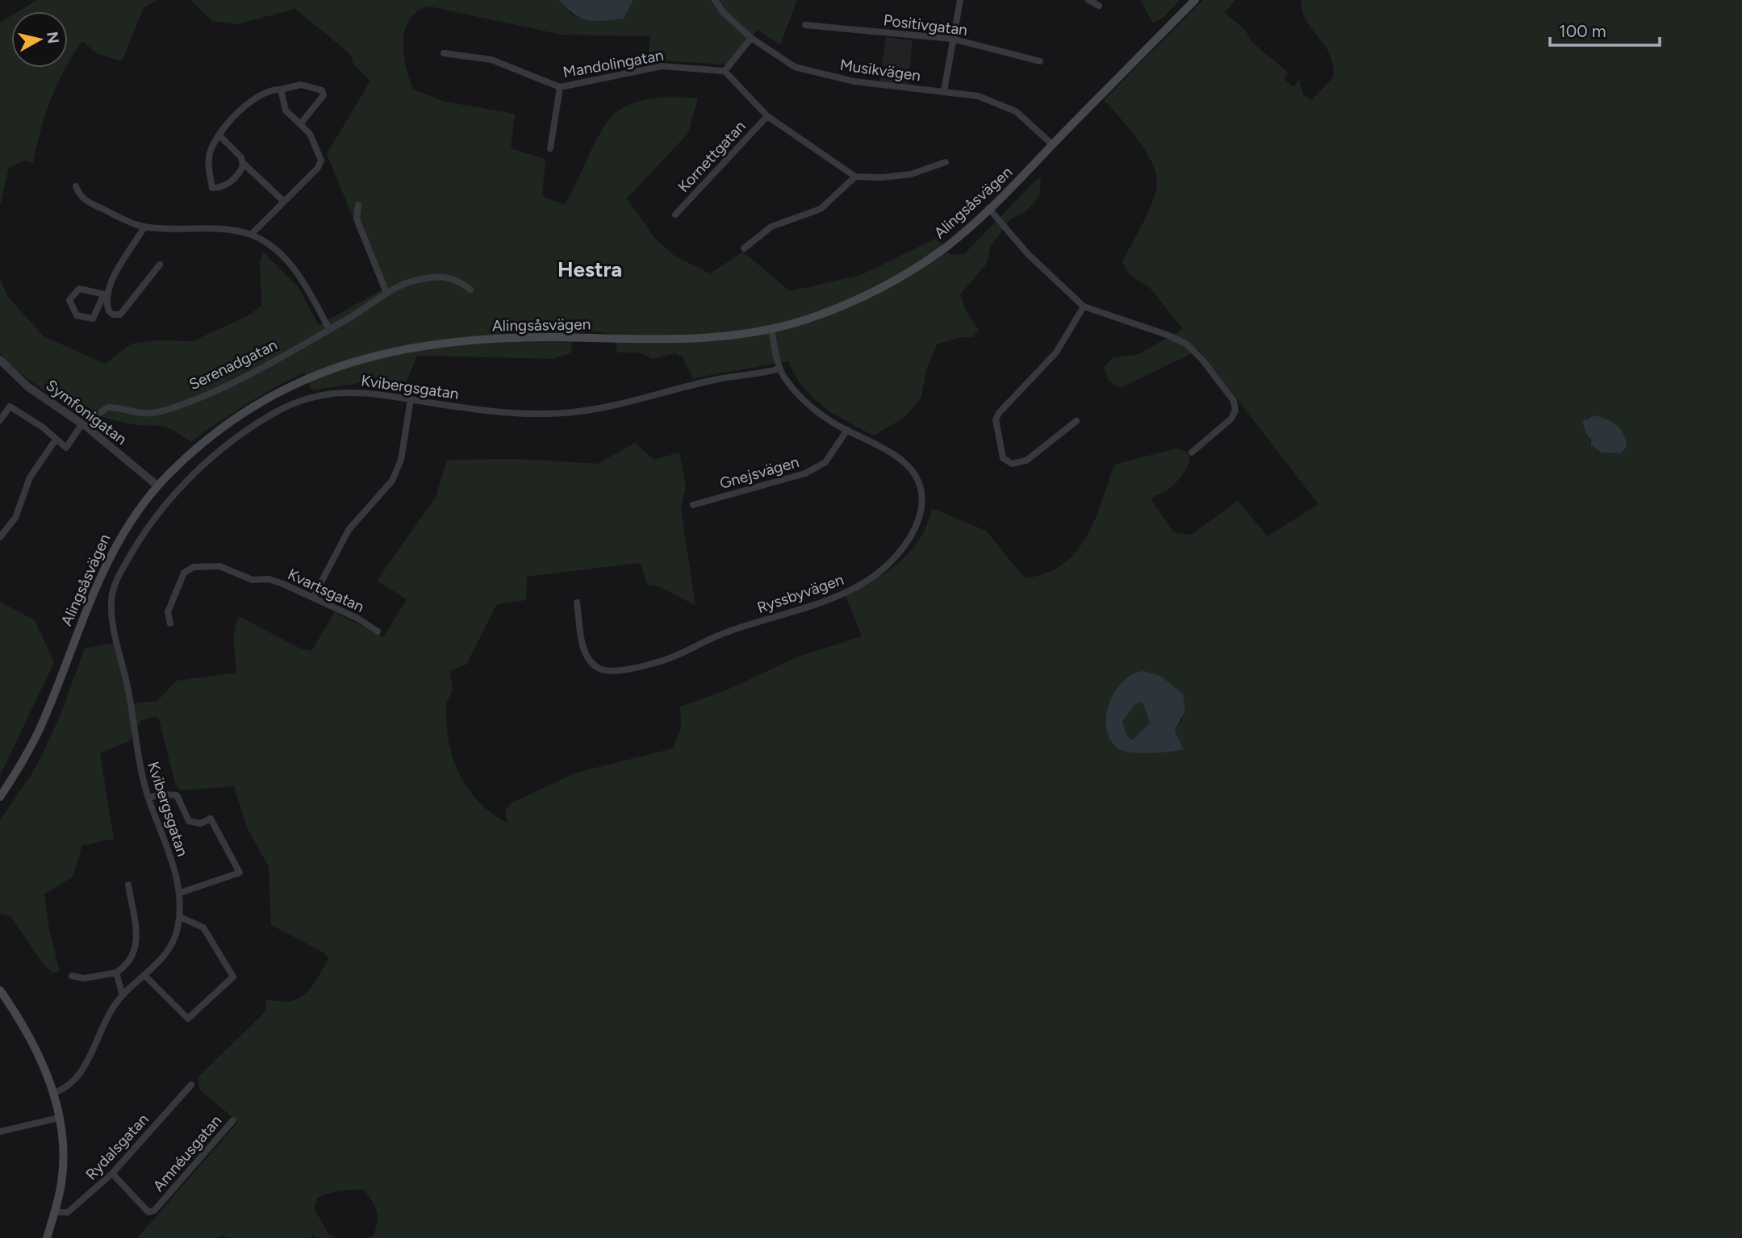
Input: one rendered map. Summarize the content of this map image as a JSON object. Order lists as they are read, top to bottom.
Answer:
{
  "streets": {
    "main road": ["Alingsåsvägen"],
    "street": [
      "Positivgatan",
      "Mandolingatan",
      "Musikvägen",
      "Kornettgatan",
      "Serenadgatan",
      "Kvibergsgatan",
      "Symfonigatan",
      "Gnejsvägen",
      "Kvartsgatan",
      "Ryssbyvägen",
      "Rydalsgatan",
      "Amnéusgatan"
    ]
  },
  "crossings": [
    ["Musikvägen", "Alingsåsvägen"],
    ["Alingsåsvägen", "Symfonigatan"],
    ["Alingsåsvägen", "Ryssbyvägen"],
    ["Serenadgatan", "Symfonigatan"],
    ["Kvibergsgatan", "Ryssbyvägen"],
    ["Gnejsvägen", "Ryssbyvägen"],
    ["Rydalsgatan", "Amnéusgatan"]
  ],
  "districts": ["Hestra"],
  "scale_bar": "100 m",
  "north": "right"
}
